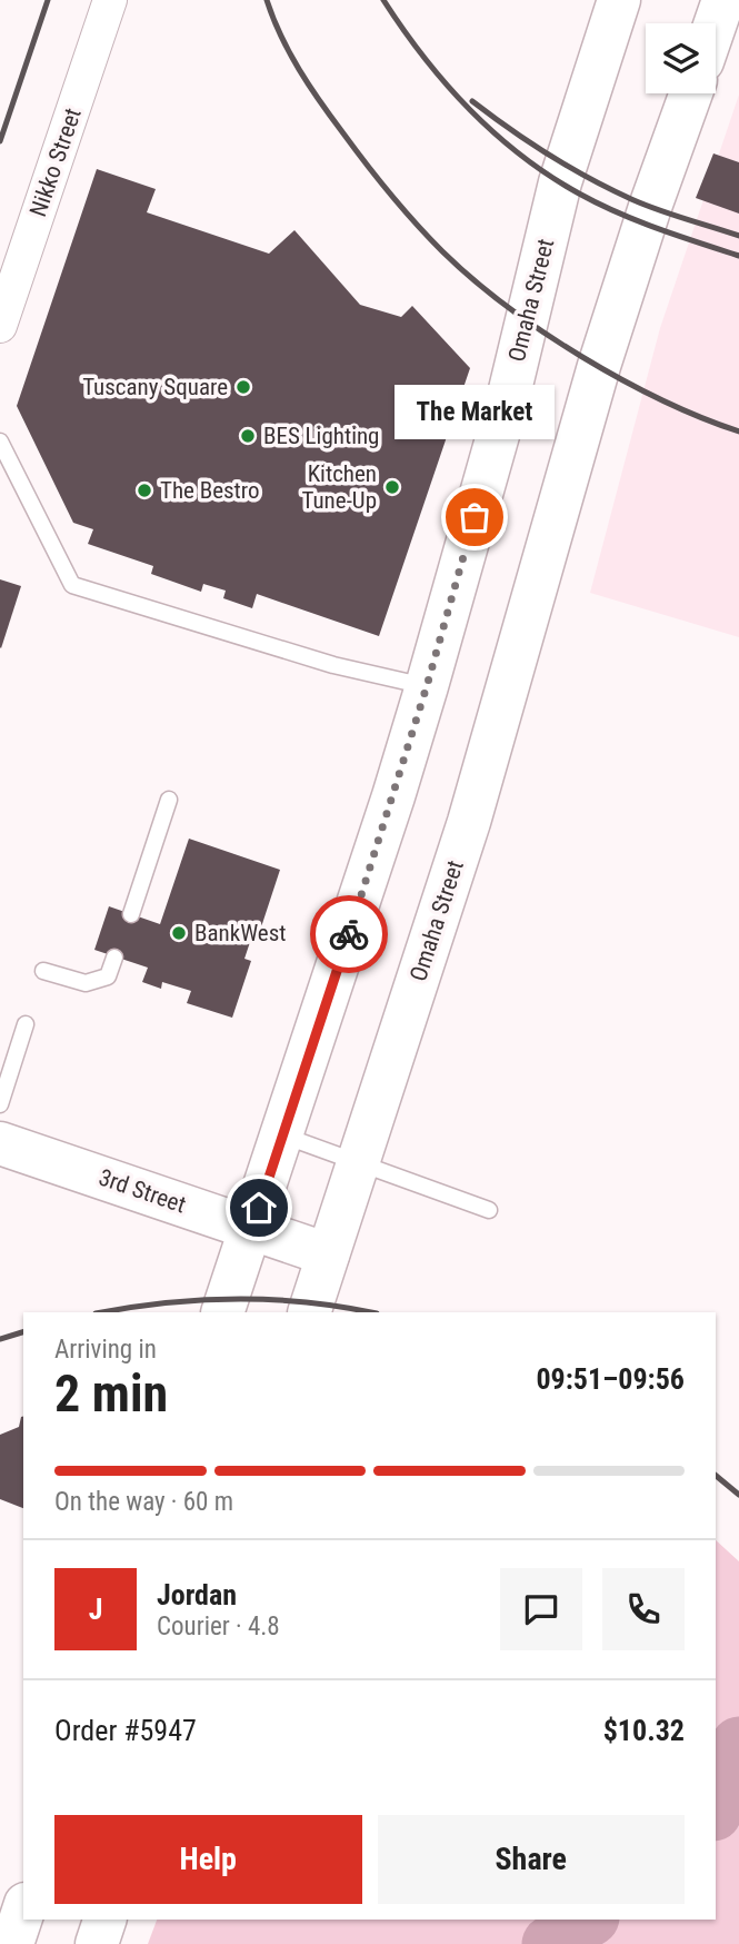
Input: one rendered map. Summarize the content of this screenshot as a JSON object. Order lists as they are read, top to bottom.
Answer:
{
  "streets": {
    "main road": ["Omaha Street", "3rd Street"],
    "street": ["Nikko Street"]
  },
  "crossings": [
    ["Omaha Street", "3rd Street"]
  ],
  "places": [
    "Tuscany Square",
    "BES Lighting",
    "Kitchen Tune-Up",
    "The Bestro",
    "The Market",
    "BankWest"
  ],
  "page": {
    "bubble": "The Market",
    "heading": ["2 min", "Arriving in", "09:51–09:56"],
    "panel": [
      "Jordan",
      "Courier · 4.8",
      "Order #5947",
      "$10.32"
    ],
    "bar": "On the way · 60 m",
    "round": "J",
    "buttons": ["Help", "Share"]
  }
}
